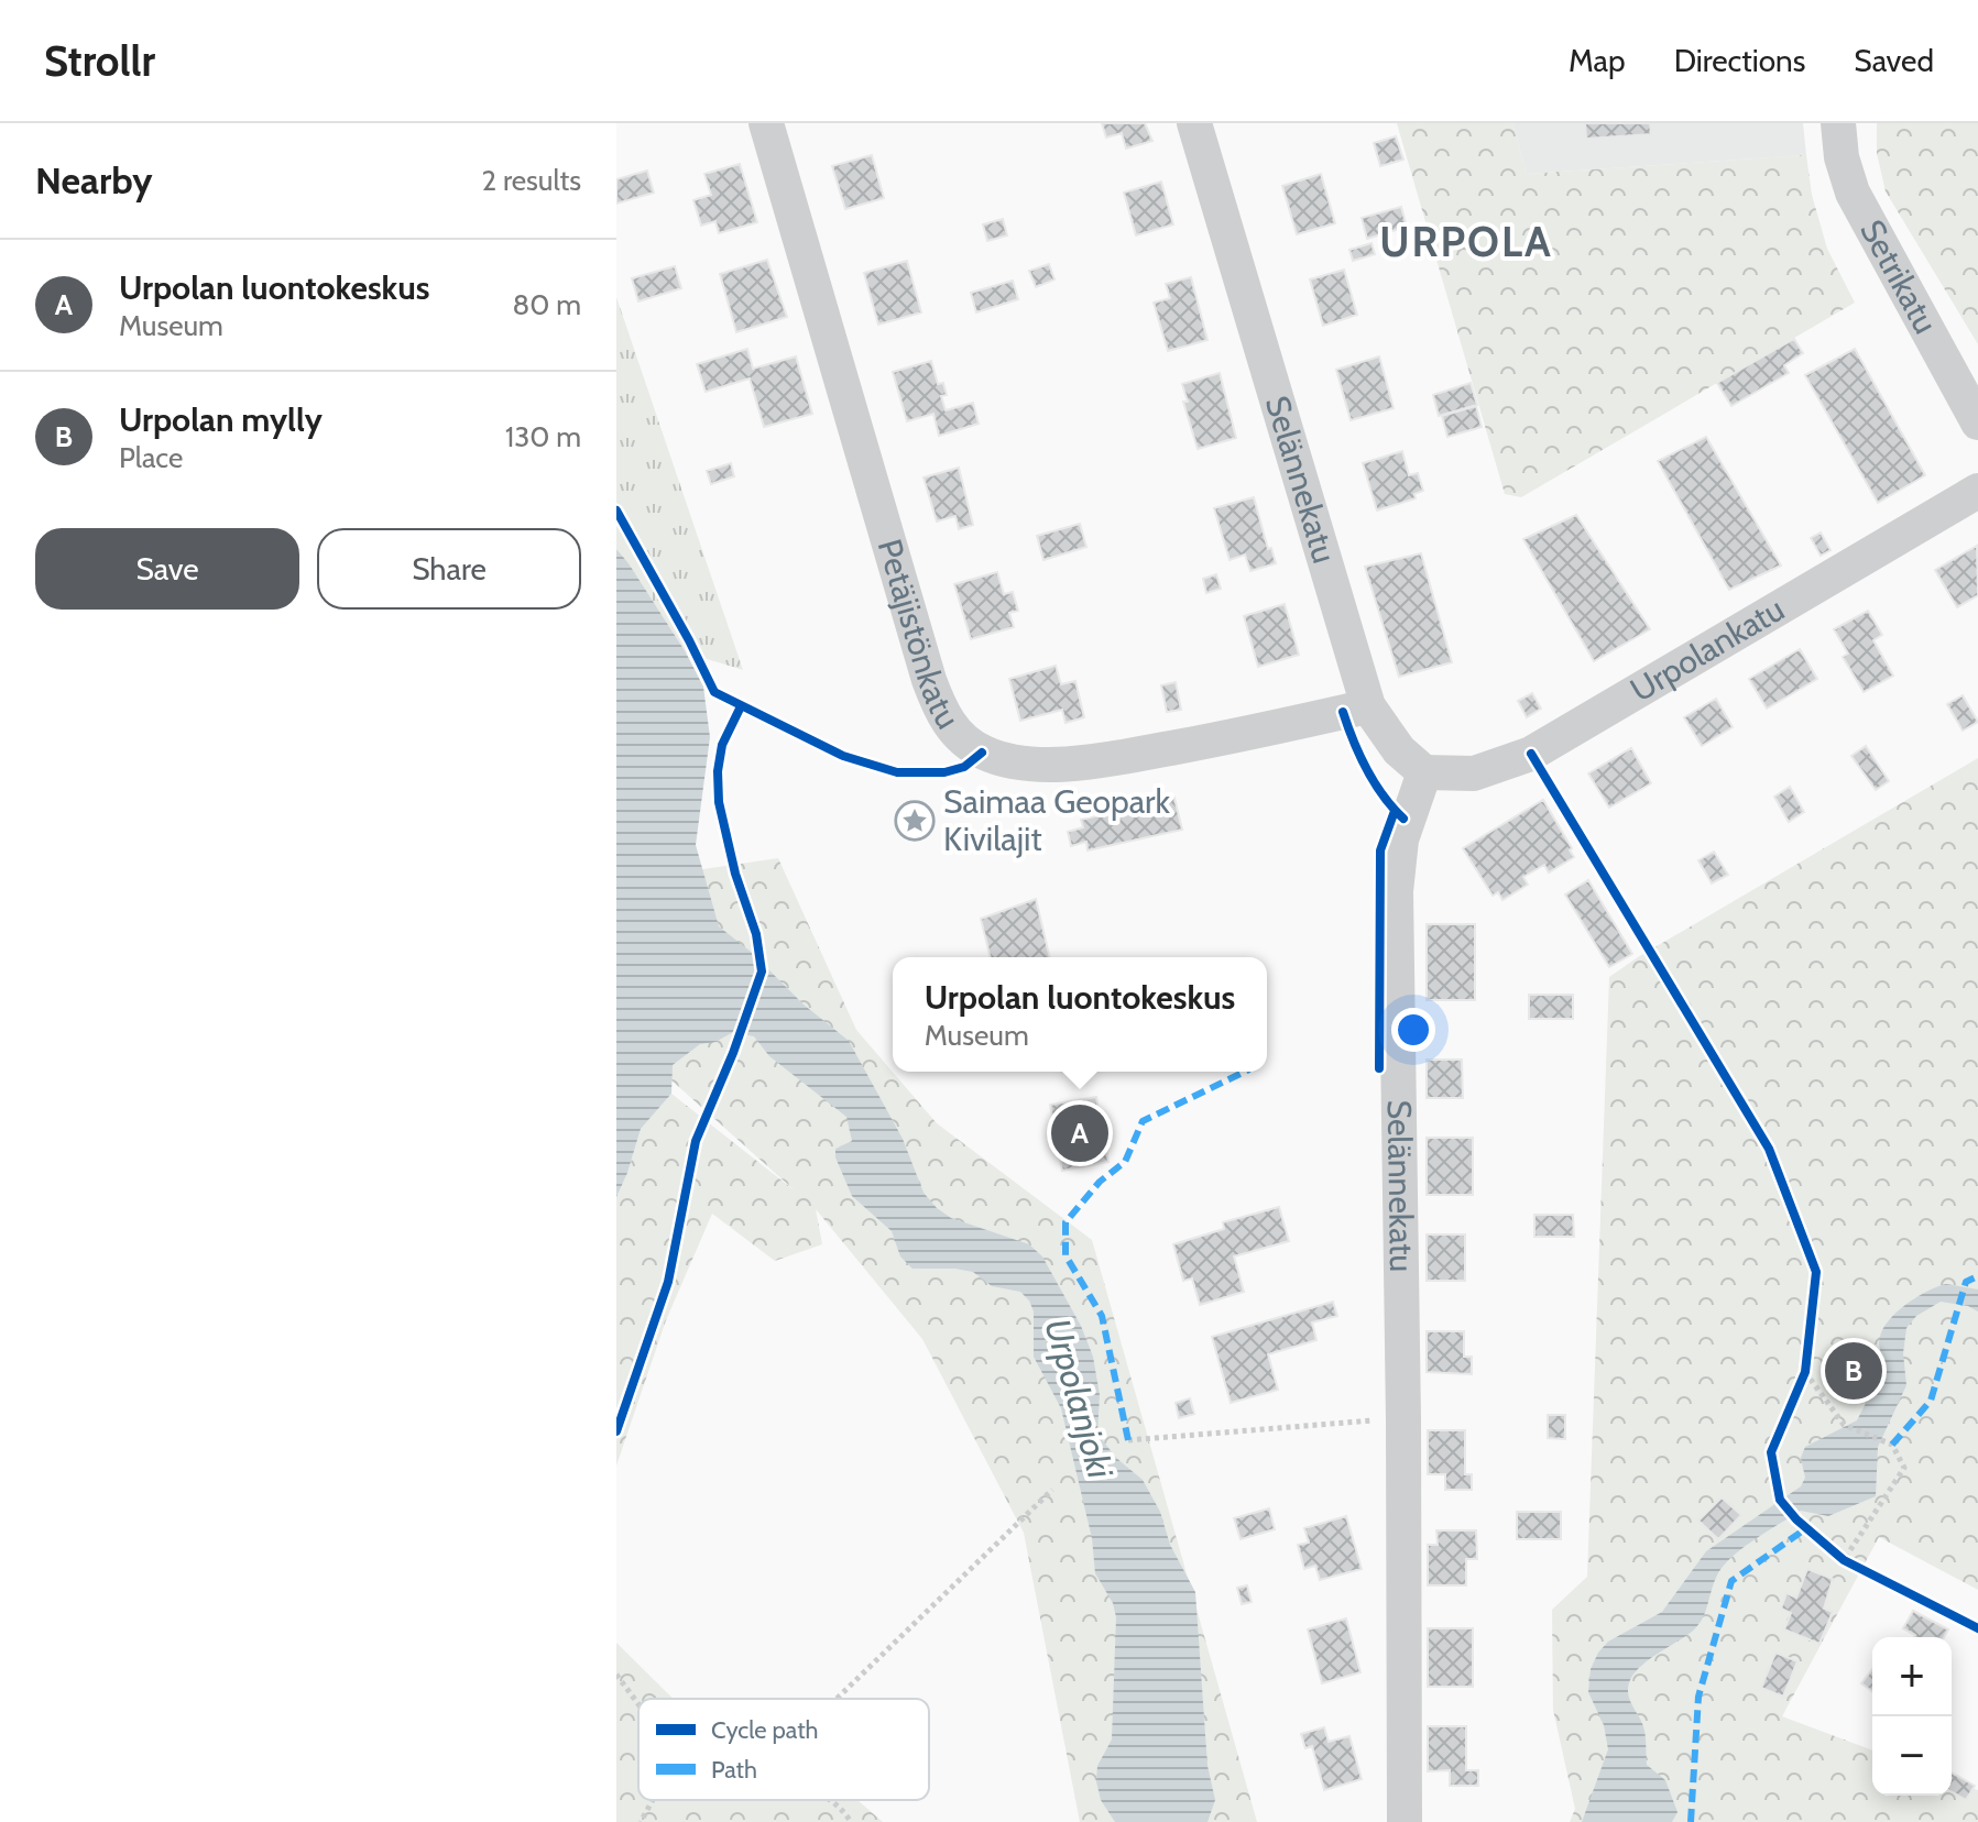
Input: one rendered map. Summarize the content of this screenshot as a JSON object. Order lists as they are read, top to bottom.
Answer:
{
  "streets": {
    "street": [
      "Setrikatu",
      "Selännekatu",
      "Petäjistönkatu",
      "Urpolankatu"
    ]
  },
  "crossings": [
    ["Selännekatu", "Petäjistönkatu"],
    ["Selännekatu", "Urpolankatu"]
  ],
  "districts": ["URPOLA"],
  "water": ["Urpolanjoki"],
  "places": {
    "place": ["Saimaa Geopark Kivilajit"]
  },
  "legend": ["Cycle path", "Path"],
  "page": {
    "header": "Strollr",
    "nav": ["Map", "Directions", "Saved"],
    "heading": ["Nearby", "2 results"],
    "list": [
      {
        "mark": "A",
        "name": "Urpolan luontokeskus",
        "note": "Museum",
        "value": "80 m"
      },
      {
        "mark": "B",
        "name": "Urpolan mylly",
        "note": "Place",
        "value": "130 m"
      }
    ],
    "buttons": ["Save", "Share"],
    "popup": ["Urpolan luontokeskus", "Museum"],
    "pins": ["A", "B"],
    "map_buttons": ["+", "−"]
  }
}
